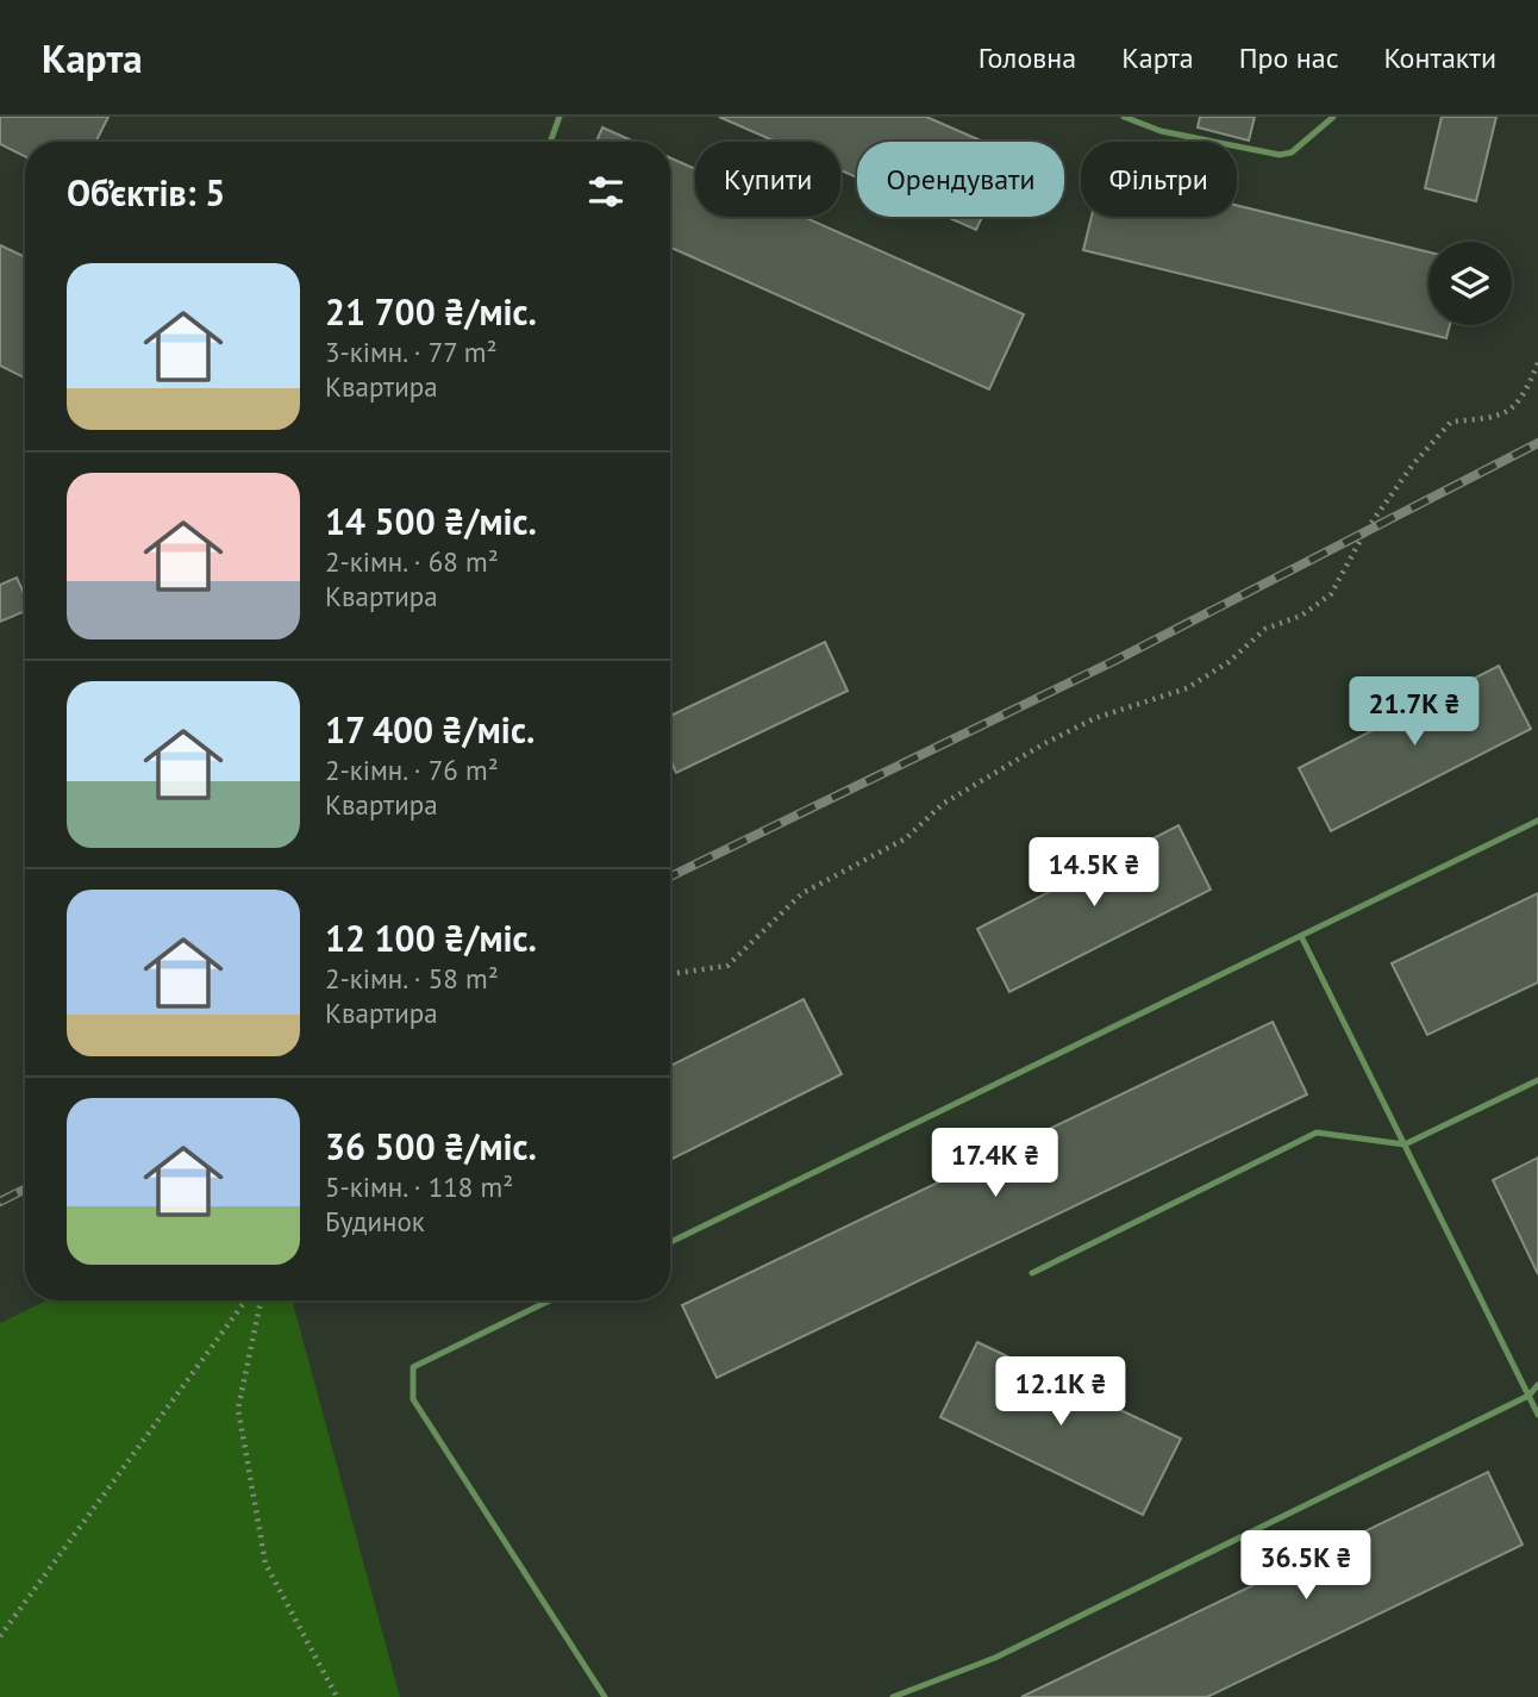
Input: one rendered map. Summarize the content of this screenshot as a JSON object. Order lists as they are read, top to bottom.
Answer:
{
  "page": {
    "header": "Карта",
    "nav": [
      "Головна",
      "Карта",
      "Про нас",
      "Контакти"
    ],
    "chip": ["Купити", "Орендувати", "Фільтри"],
    "heading": "Об’єктів: 5",
    "list": [
      {
        "name": "21 700 ₴/міс.",
        "note": "3-кімн. · 77 m² · Квартира"
      },
      {
        "name": "14 500 ₴/міс.",
        "note": "2-кімн. · 68 m² · Квартира"
      },
      {
        "name": "17 400 ₴/міс.",
        "note": "2-кімн. · 76 m² · Квартира"
      },
      {
        "name": "12 100 ₴/міс.",
        "note": "2-кімн. · 58 m² · Квартира"
      },
      {
        "name": "36 500 ₴/міс.",
        "note": "5-кімн. · 118 m² · Будинок"
      }
    ],
    "price": [
      "21.7K ₴",
      "14.5K ₴",
      "17.4K ₴",
      "12.1K ₴",
      "36.5K ₴"
    ]
  }
}
